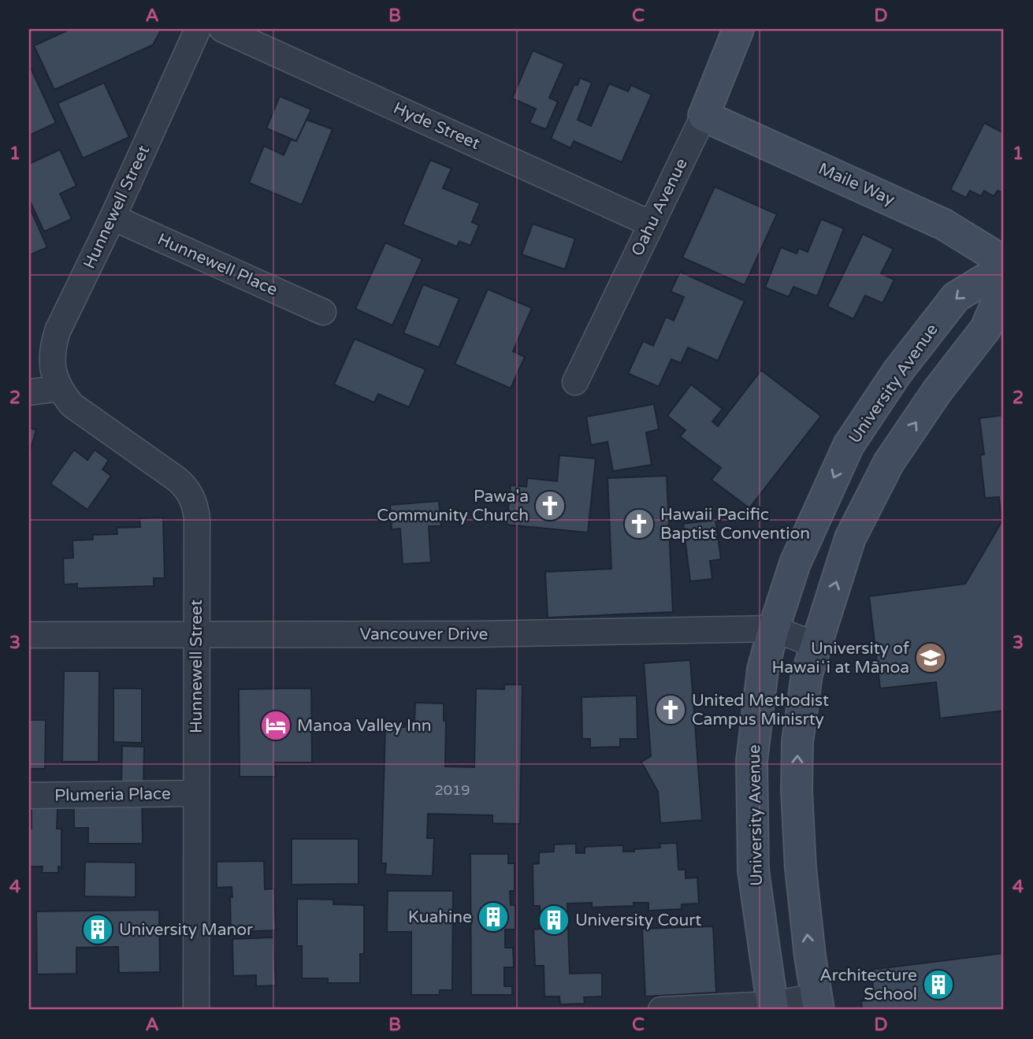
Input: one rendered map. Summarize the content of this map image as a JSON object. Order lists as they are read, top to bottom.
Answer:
{
  "streets": {
    "main road": ["Maile Way", "Oahu Avenue", "University Avenue"],
    "street": [
      "Hyde Street",
      "Hunnewell Street",
      "Hunnewell Place",
      "Vancouver Drive",
      "Plumeria Place"
    ]
  },
  "crossings": [
    ["Hyde Street", "Oahu Avenue"],
    ["Maile Way", "Oahu Avenue"],
    ["Hunnewell Street", "Hunnewell Place"],
    ["Hunnewell Street", "Vancouver Drive"],
    ["Hunnewell Street", "Plumeria Place"],
    ["University Avenue", "Vancouver Drive"]
  ],
  "places": {
    "church": ["Pawa'a Community Church", "Hawaii Pacific Baptist Convention", "United Methodist Campus Minisrty"],
    "school or university": ["University of Hawaiʻi at Mānoa"],
    "hotel": ["Manoa Valley Inn"],
    "building": [
      "Kuahine",
      "University Court",
      "University Manor",
      "Architecture School"
    ]
  },
  "house_numbers": ["2019"],
  "grid": {
    "columns": [
      "A",
      "B",
      "C",
      "D"
    ],
    "rows": [
      "1",
      "2",
      "3",
      "4"
    ]
  }
}
